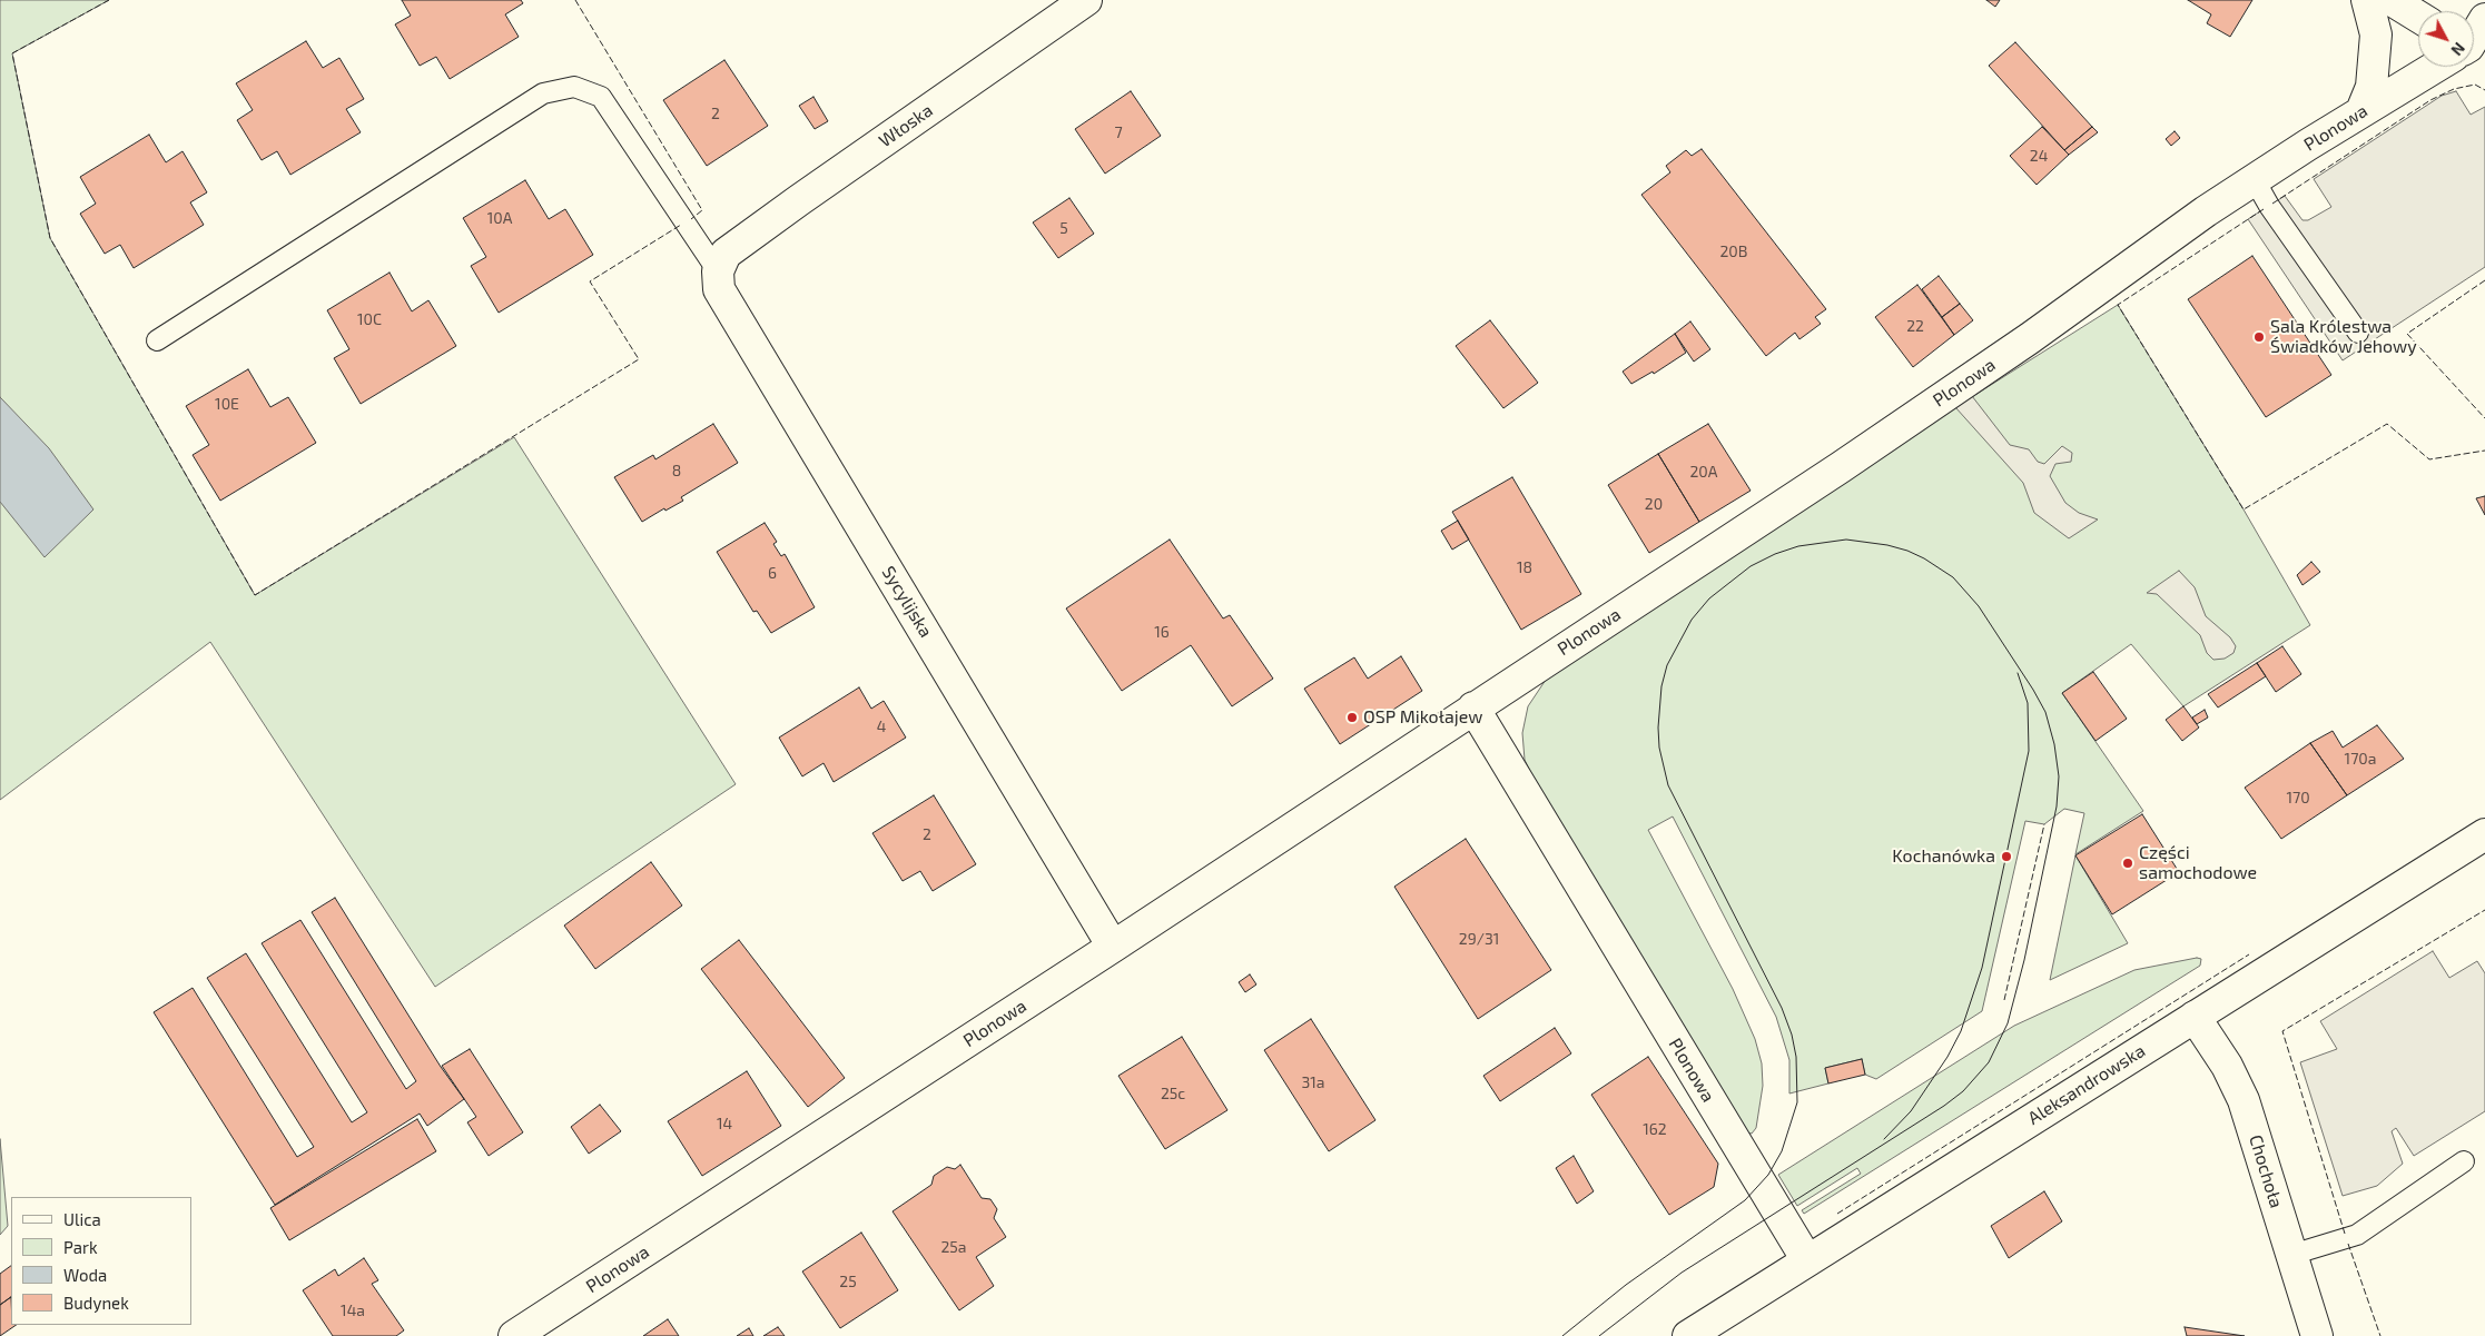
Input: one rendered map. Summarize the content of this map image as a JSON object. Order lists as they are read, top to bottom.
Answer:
{
  "streets": {
    "street": [
      "Włoska",
      "Plonowa",
      "Sycylijska",
      "Aleksandrowska",
      "Chochoła"
    ]
  },
  "crossings": [
    ["Włoska", "Sycylijska"],
    ["Plonowa", "Sycylijska"],
    ["Plonowa", "Aleksandrowska"],
    ["Aleksandrowska", "Chochoła"]
  ],
  "places": [
    "Sala Królestwa Świadków Jehowy",
    "OSP Mikołajew",
    "Kochanówka",
    "Części samochodowe"
  ],
  "house_numbers": [
    "2",
    "7",
    "24",
    "10A",
    "5",
    "20B",
    "10C",
    "22",
    "10E",
    "8",
    "20A",
    "20",
    "18",
    "6",
    "16",
    "4",
    "170a",
    "170",
    "2",
    "29/31",
    "31a",
    "25c",
    "14",
    "162",
    "25a",
    "25",
    "14a"
  ],
  "legend": [
    "Ulica",
    "Park",
    "Woda",
    "Budynek"
  ],
  "north": "bottom right"
}
